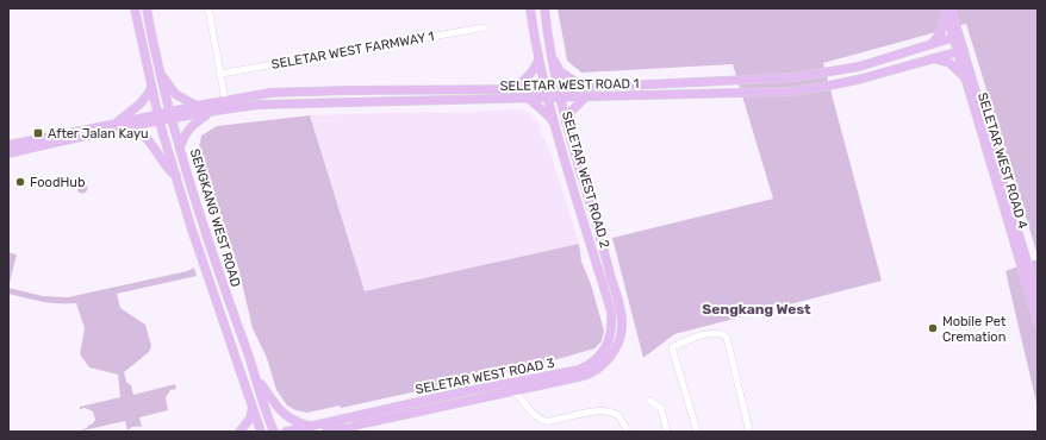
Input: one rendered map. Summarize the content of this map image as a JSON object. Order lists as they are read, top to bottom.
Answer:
{
  "streets": {
    "main road": [
      "SELETAR WEST ROAD 1",
      "SELETAR WEST ROAD 4",
      "SELETAR WEST ROAD 2",
      "SENGKANG WEST ROAD",
      "SELETAR WEST ROAD 3"
    ],
    "street": ["SELETAR WEST FARMWAY 1"]
  },
  "crossings": [
    ["SELETAR WEST ROAD 1", "SELETAR WEST ROAD 4"],
    ["SELETAR WEST ROAD 1", "SELETAR WEST ROAD 2"],
    ["SELETAR WEST ROAD 1", "SENGKANG WEST ROAD"],
    ["SELETAR WEST ROAD 2", "SELETAR WEST ROAD 3"]
  ],
  "districts": ["Sengkang West"],
  "places": {
    "transit": ["After Jalan Kayu"],
    "other": ["FoodHub", "Mobile Pet Cremation"]
  }
}
